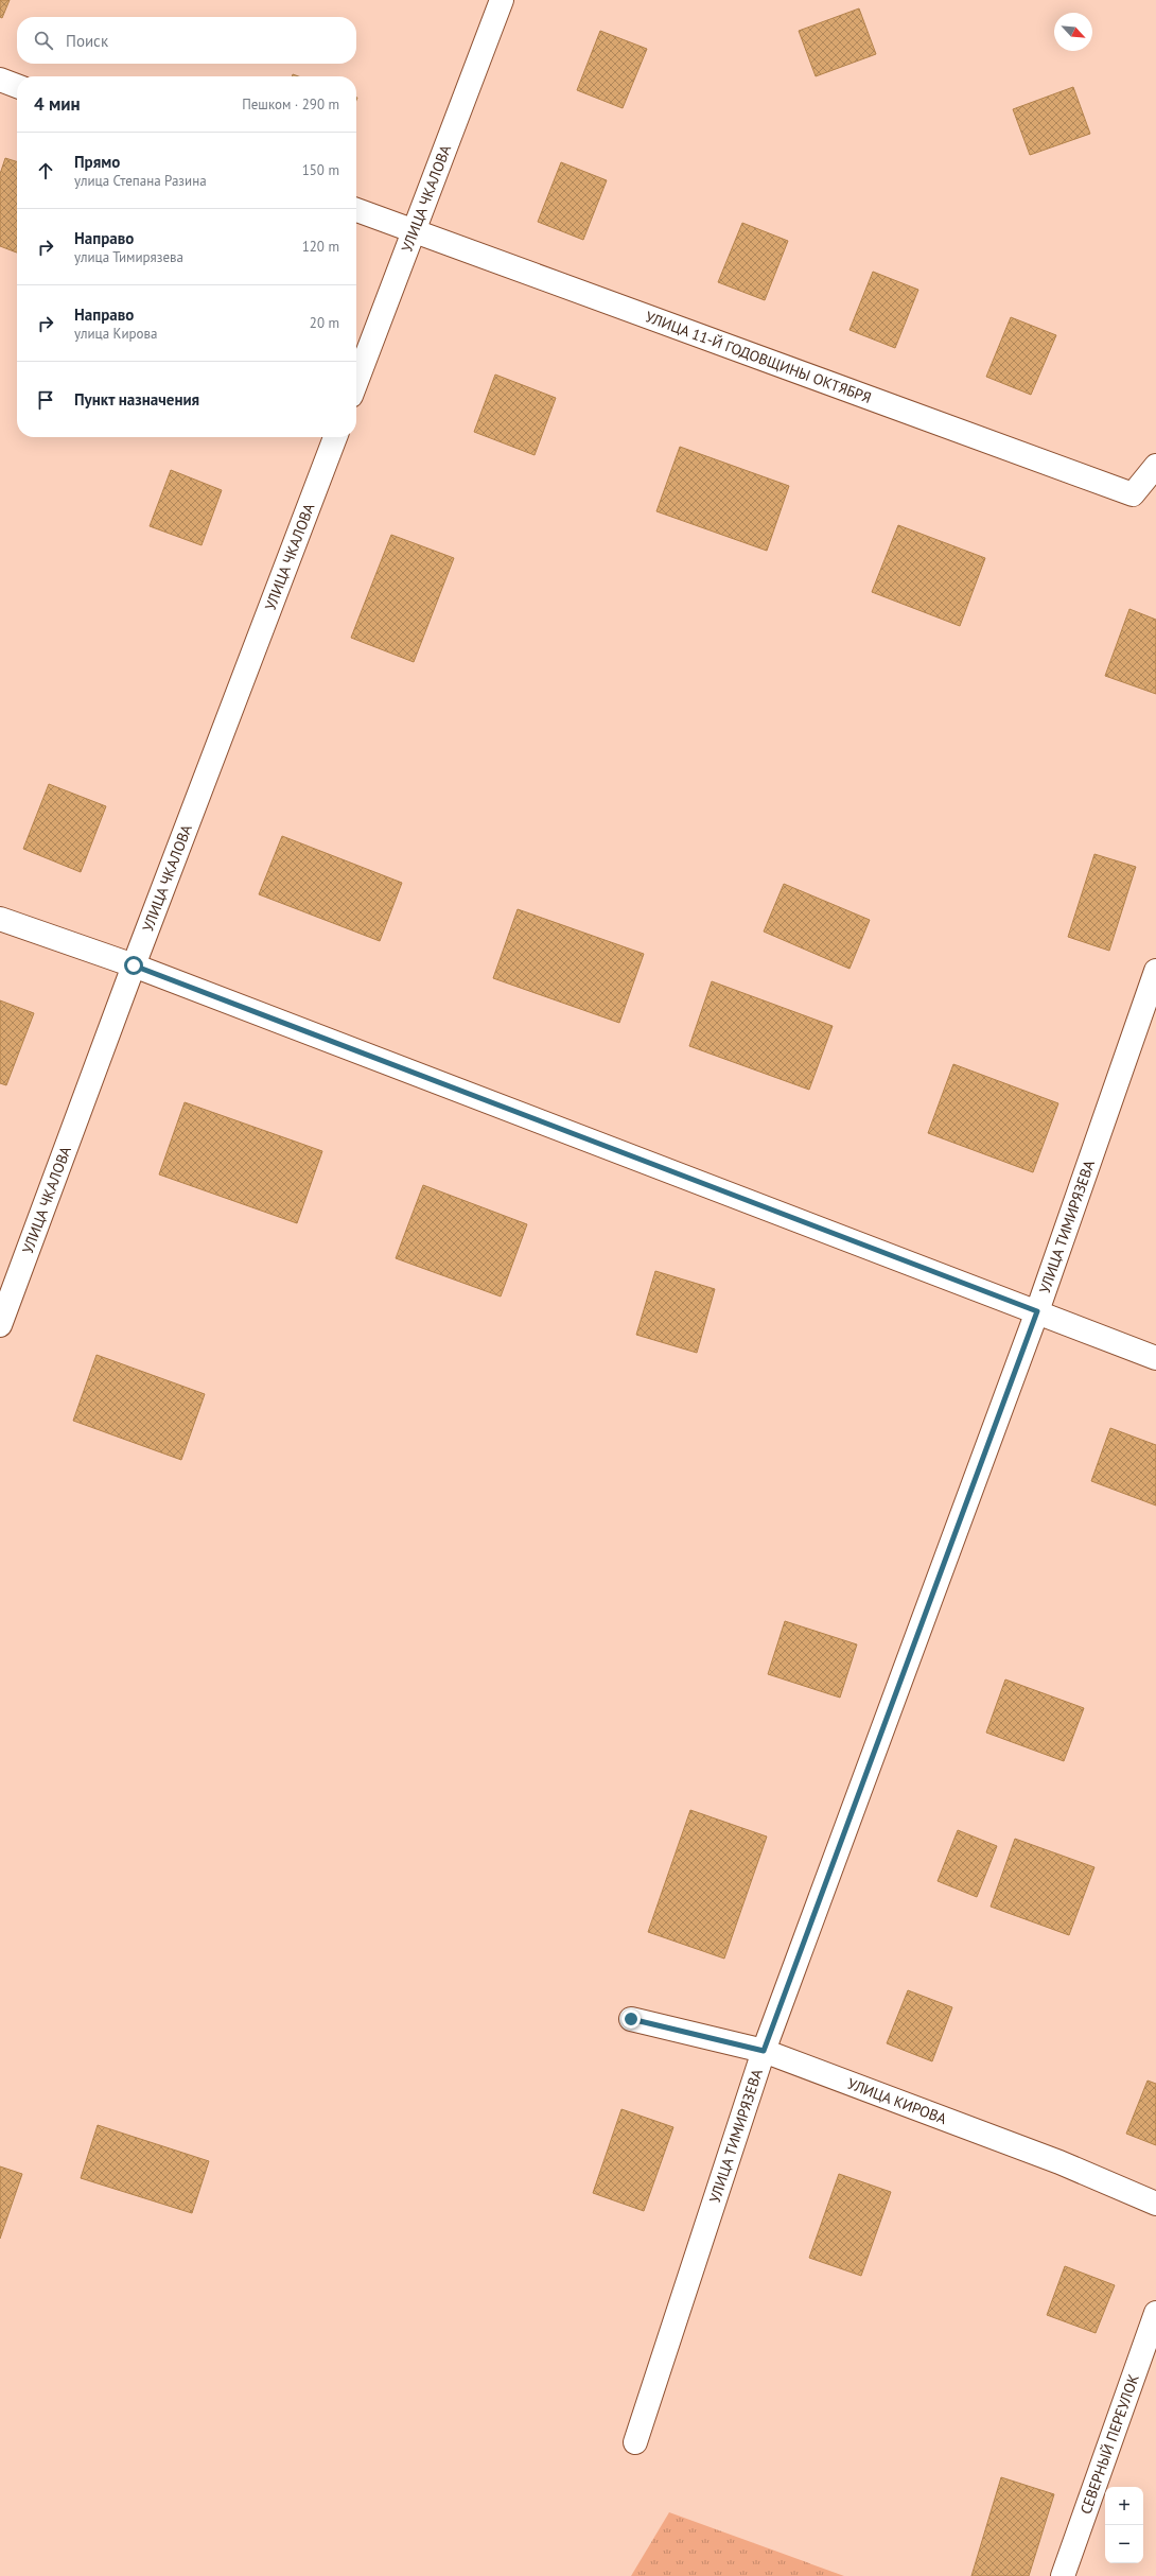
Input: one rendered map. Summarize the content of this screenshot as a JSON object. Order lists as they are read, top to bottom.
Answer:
{
  "streets": {
    "street": [
      "УЛИЦА ЧКАЛОВА",
      "УЛИЦА 11-Й ГОДОВЩИНЫ ОКТЯБРЯ",
      "УЛИЦА ТИМИРЯЗЕВА",
      "УЛИЦА КИРОВА",
      "СЕВЕРНЫЙ ПЕРЕУЛОК"
    ]
  },
  "crossings": [
    ["УЛИЦА ЧКАЛОВА", "УЛИЦА 11-Й ГОДОВЩИНЫ ОКТЯБРЯ"],
    ["УЛИЦА ТИМИРЯЗЕВА", "УЛИЦА КИРОВА"]
  ],
  "north": "bottom right",
  "page": {
    "search": "Поиск",
    "heading": ["4 мин", "Пешком · 290 m"],
    "list": [
      ["Прямо", "улица Степана Разина", "150 m"],
      ["Направо", "улица Тимирязева", "120 m"],
      ["Направо", "улица Кирова", "20 m"],
      "Пункт назначения"
    ],
    "map_buttons": ["+", "−"]
  }
}
